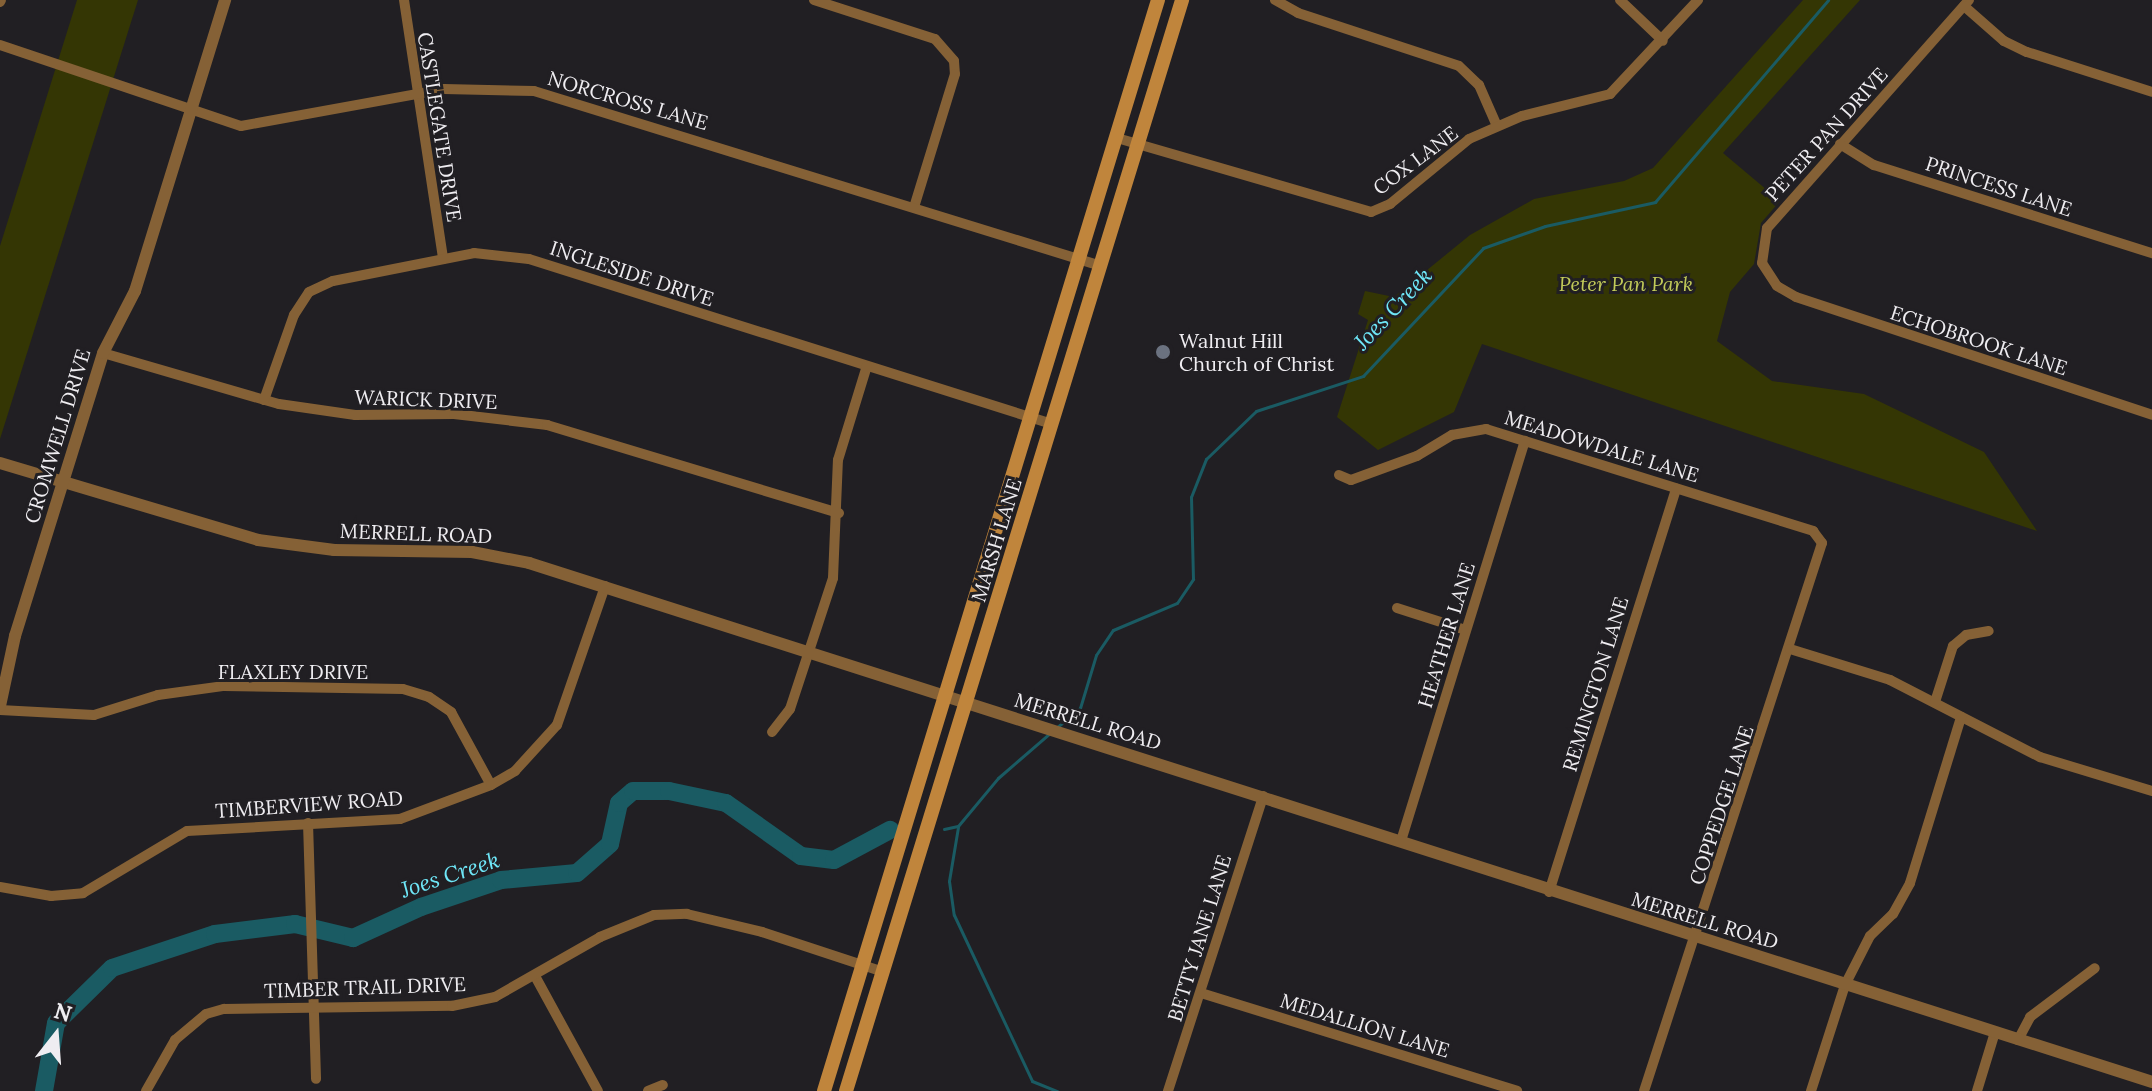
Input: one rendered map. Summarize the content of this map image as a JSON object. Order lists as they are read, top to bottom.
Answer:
{
  "streets": {
    "main road": ["MARSH LANE"],
    "street": [
      "NORCROSS LANE",
      "CASTLEGATE DRIVE",
      "PETER PAN DRIVE",
      "COX LANE",
      "PRINCESS LANE",
      "INGLESIDE DRIVE",
      "ECHOBROOK LANE",
      "WARICK DRIVE",
      "CROMWELL DRIVE",
      "MEADOWDALE LANE",
      "MERRELL ROAD",
      "HEATHER LANE",
      "FLAXLEY DRIVE",
      "REMINGTON LANE",
      "TIMBERVIEW ROAD",
      "COPPEDGE LANE",
      "BETTY JANE LANE",
      "TIMBER TRAIL DRIVE",
      "MEDALLION LANE"
    ]
  },
  "crossings": [
    ["NORCROSS LANE", "CASTLEGATE DRIVE"],
    ["NORCROSS LANE", "CROMWELL DRIVE"],
    ["NORCROSS LANE", "MARSH LANE"],
    ["CASTLEGATE DRIVE", "INGLESIDE DRIVE"],
    ["PETER PAN DRIVE", "PRINCESS LANE"],
    ["PETER PAN DRIVE", "ECHOBROOK LANE"],
    ["COX LANE", "MARSH LANE"],
    ["INGLESIDE DRIVE", "WARICK DRIVE"],
    ["INGLESIDE DRIVE", "MARSH LANE"],
    ["WARICK DRIVE", "CROMWELL DRIVE"],
    ["CROMWELL DRIVE", "MERRELL ROAD"],
    ["CROMWELL DRIVE", "FLAXLEY DRIVE"],
    ["MEADOWDALE LANE", "HEATHER LANE"],
    ["MEADOWDALE LANE", "REMINGTON LANE"],
    ["MEADOWDALE LANE", "COPPEDGE LANE"],
    ["MERRELL ROAD", "MARSH LANE"],
    ["MERRELL ROAD", "HEATHER LANE"],
    ["MERRELL ROAD", "REMINGTON LANE"],
    ["MERRELL ROAD", "TIMBERVIEW ROAD"],
    ["MERRELL ROAD", "COPPEDGE LANE"],
    ["MERRELL ROAD", "BETTY JANE LANE"],
    ["MARSH LANE", "TIMBER TRAIL DRIVE"],
    ["FLAXLEY DRIVE", "TIMBERVIEW ROAD"],
    ["BETTY JANE LANE", "MEDALLION LANE"]
  ],
  "water": ["Joes Creek"],
  "parks": ["Peter Pan Park"],
  "places": ["Walnut Hill Church of Christ"],
  "north": "top"
}
